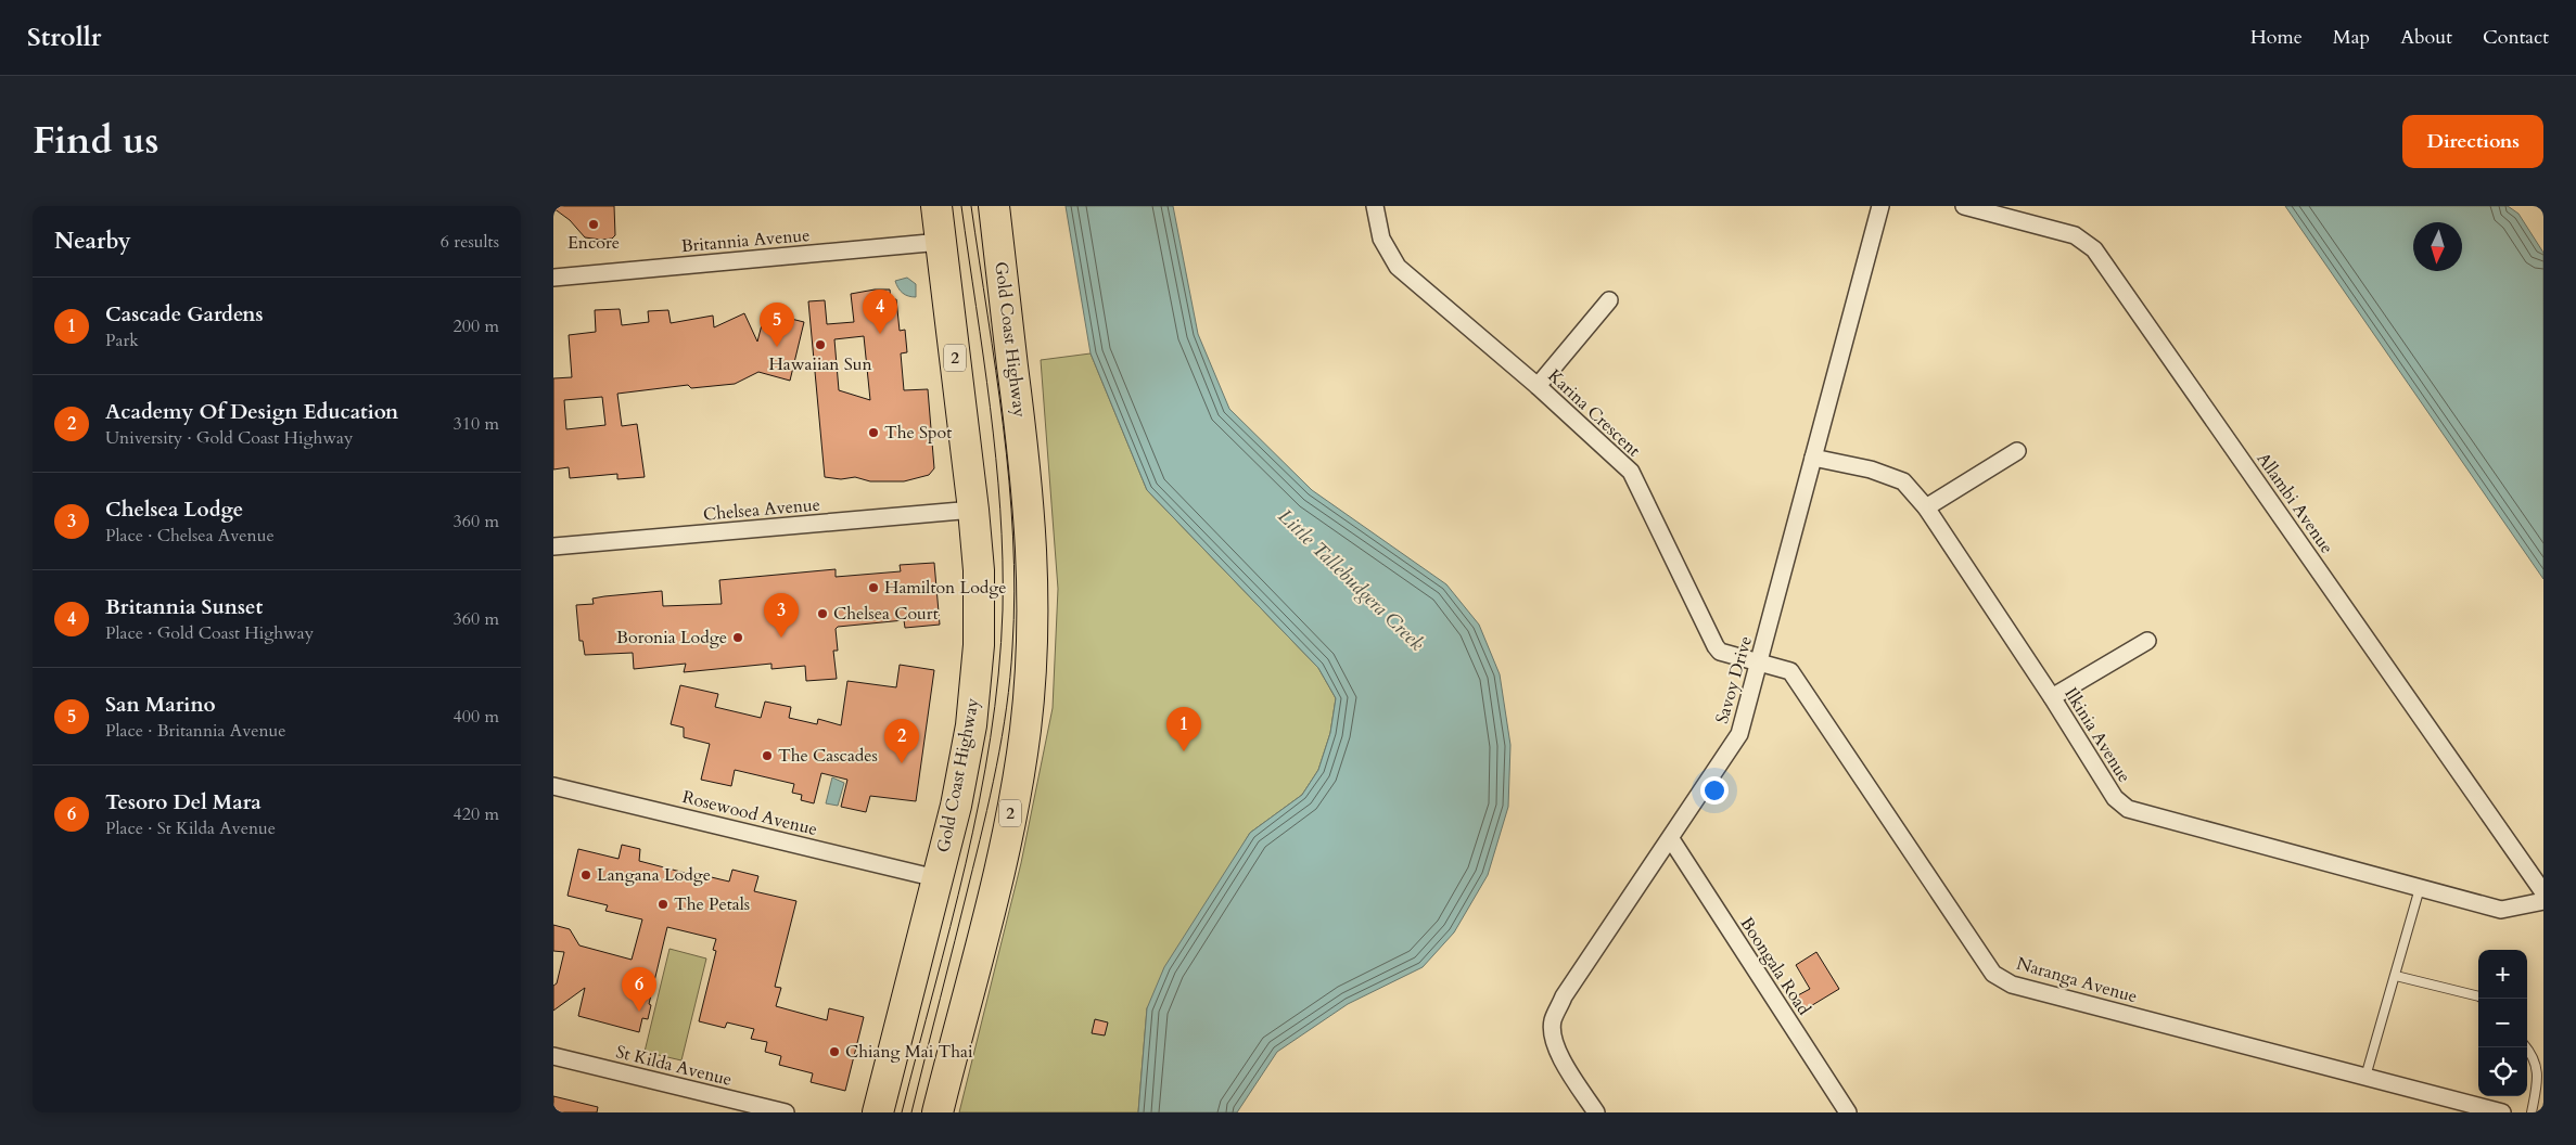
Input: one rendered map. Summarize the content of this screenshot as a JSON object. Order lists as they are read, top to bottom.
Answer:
{
  "streets": {
    "highway": ["Gold Coast Highway", "2"],
    "street": [
      "Britannia Avenue",
      "Karina Crescent",
      "Allambi Avenue",
      "Chelsea Avenue",
      "Savoy Drive",
      "Ilkinia Avenue",
      "Rosewood Avenue",
      "Boongala Road",
      "Naranga Avenue",
      "St Kilda Avenue"
    ]
  },
  "crossings": [
    ["Britannia Avenue", "Gold Coast Highway"],
    ["Gold Coast Highway", "Chelsea Avenue"],
    ["Gold Coast Highway", "Rosewood Avenue"],
    ["Karina Crescent", "Savoy Drive"],
    ["Karina Crescent", "Naranga Avenue"],
    ["Savoy Drive", "Ilkinia Avenue"],
    ["Savoy Drive", "Boongala Road"],
    ["Savoy Drive", "Naranga Avenue"]
  ],
  "water": ["Little Tallebudgera Creek"],
  "places": [
    "Encore",
    "Hawaiian Sun",
    "The Spot",
    "Hamilton Lodge",
    "Chelsea Court",
    "Boronia Lodge",
    "The Cascades",
    "Langana Lodge",
    "The Petals",
    "Chiang Mai Thai"
  ],
  "north": "bottom",
  "page": {
    "header": "Strollr",
    "nav": [
      "Home",
      "Map",
      "About",
      "Contact"
    ],
    "title": "Find us",
    "buttons": "Directions",
    "heading": ["Nearby", "6 results"],
    "list": [
      {
        "mark": "1",
        "name": "Cascade Gardens",
        "note": "Park",
        "value": "200 m"
      },
      {
        "mark": "2",
        "name": "Academy Of Design Education",
        "note": "University · Gold Coast Highway",
        "value": "310 m"
      },
      {
        "mark": "3",
        "name": "Chelsea Lodge",
        "note": "Place · Chelsea Avenue",
        "value": "360 m"
      },
      {
        "mark": "4",
        "name": "Britannia Sunset",
        "note": "Place · Gold Coast Highway",
        "value": "360 m"
      },
      {
        "mark": "5",
        "name": "San Marino",
        "note": "Place · Britannia Avenue",
        "value": "400 m"
      },
      {
        "mark": "6",
        "name": "Tesoro Del Mara",
        "note": "Place · St Kilda Avenue",
        "value": "420 m"
      }
    ],
    "pins": [
      "4",
      "5",
      "3",
      "1",
      "2",
      "6"
    ],
    "map_buttons": ["+", "−"]
  }
}
